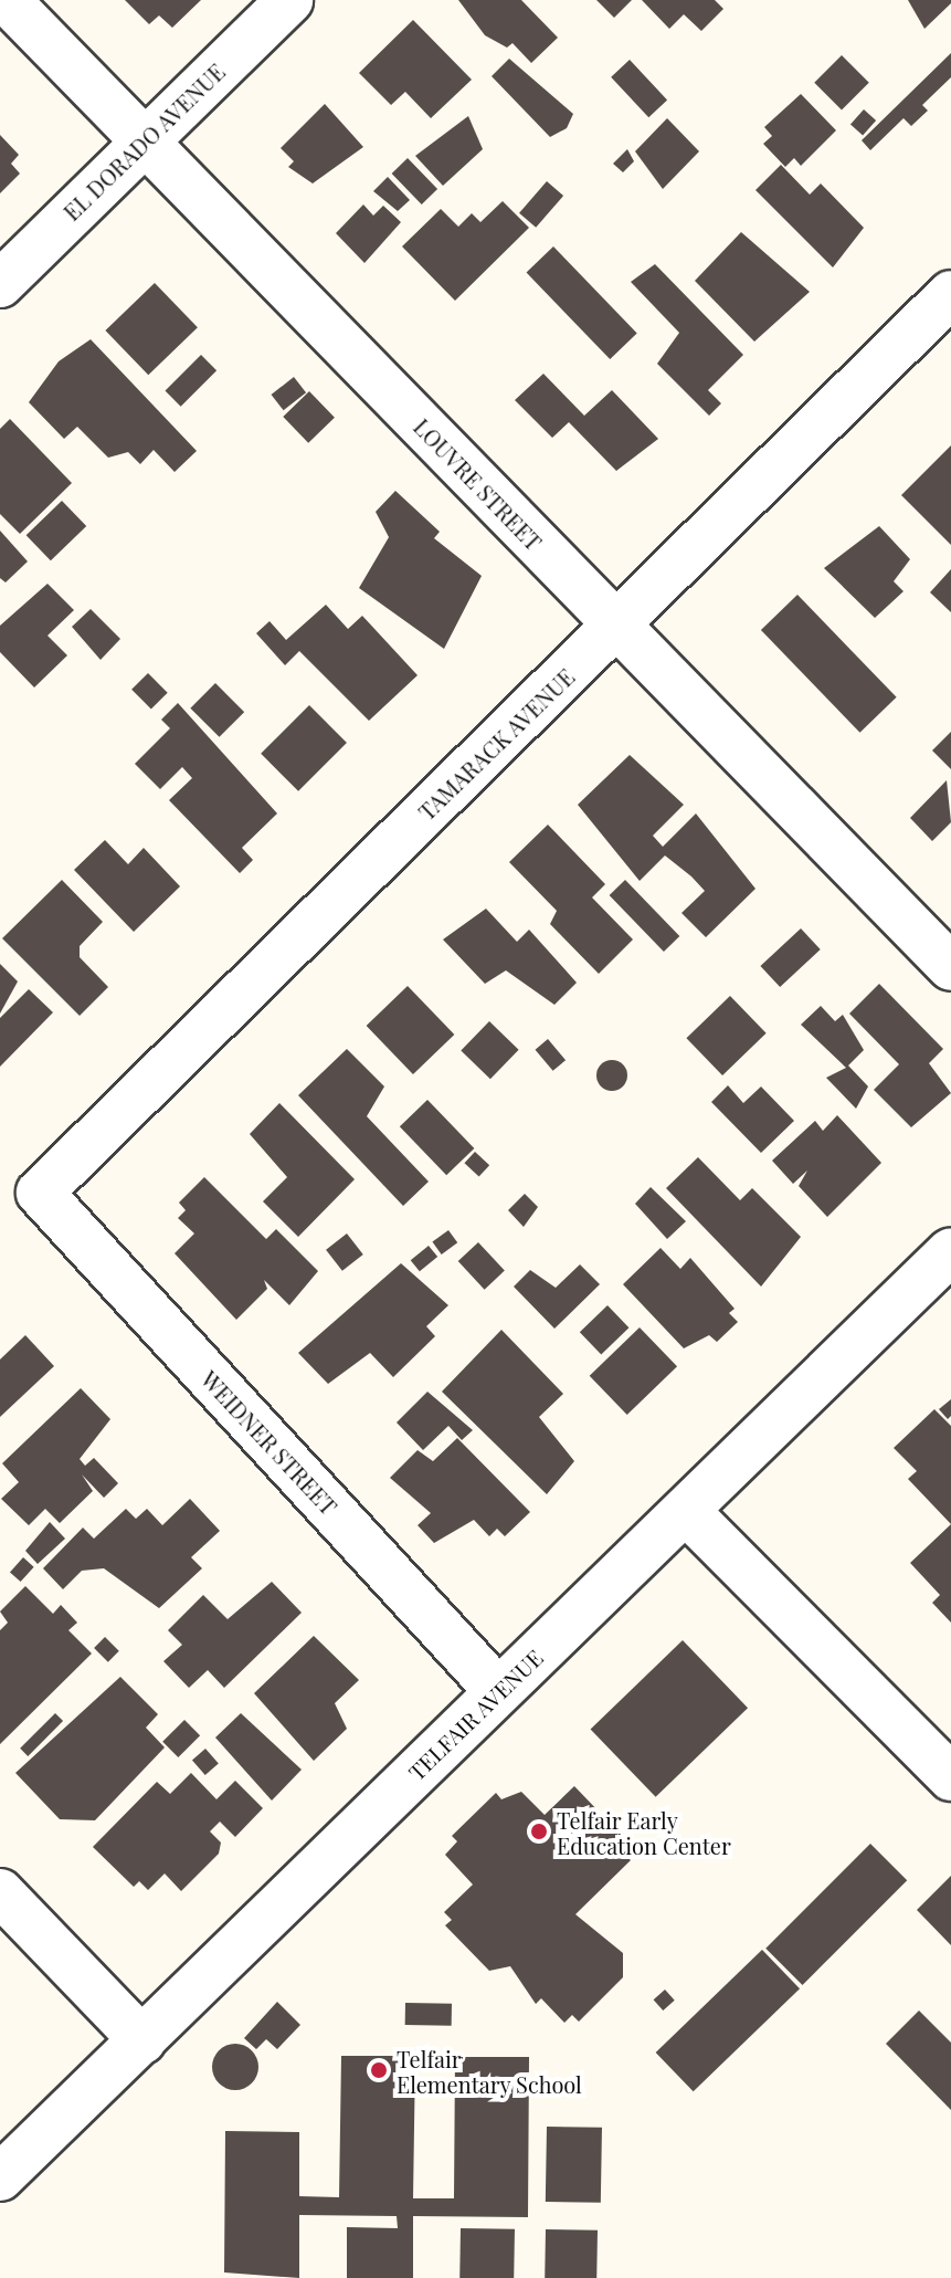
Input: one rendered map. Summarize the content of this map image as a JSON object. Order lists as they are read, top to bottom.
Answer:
{
  "streets": {
    "street": [
      "EL DORADO AVENUE",
      "LOUVRE STREET",
      "TAMARACK AVENUE",
      "WEIDNER STREET",
      "TELFAIR AVENUE"
    ]
  },
  "crossings": [
    ["EL DORADO AVENUE", "LOUVRE STREET"],
    ["LOUVRE STREET", "TAMARACK AVENUE"],
    ["TAMARACK AVENUE", "WEIDNER STREET"],
    ["WEIDNER STREET", "TELFAIR AVENUE"]
  ],
  "places": ["Telfair Early Education Center", "Telfair Elementary School"]
}
